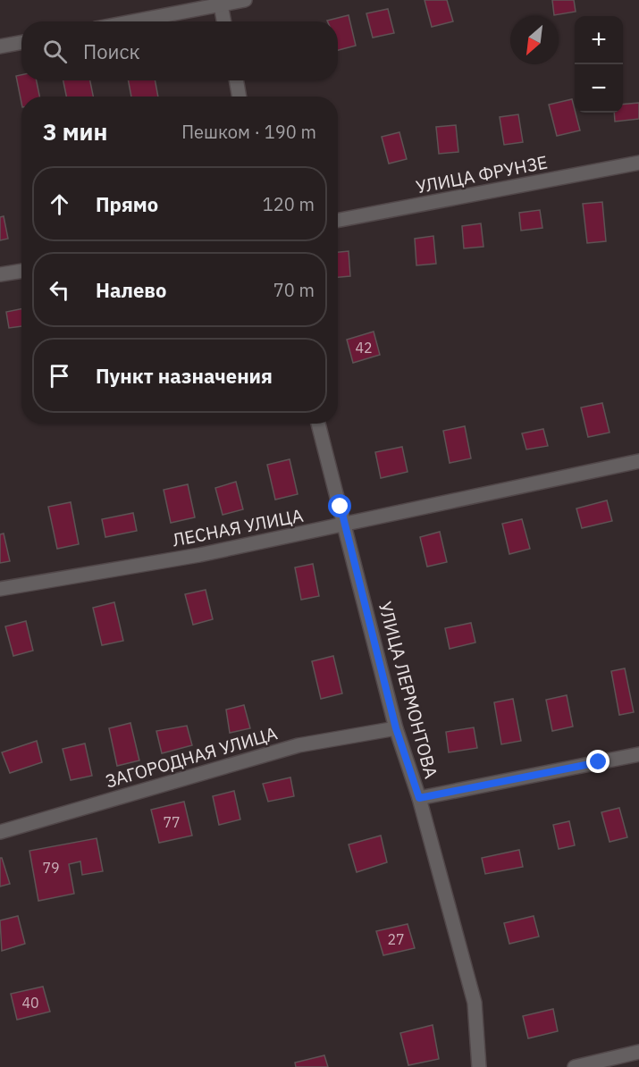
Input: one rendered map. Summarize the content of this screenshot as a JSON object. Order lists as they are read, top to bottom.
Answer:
{
  "streets": {
    "street": [
      "УЛИЦА ФРУНЗЕ",
      "ЛЕСНАЯ УЛИЦА",
      "УЛИЦА ЛЕРМОНТОВА",
      "ЗАГОРОДНАЯ УЛИЦА"
    ]
  },
  "crossings": [
    ["ЛЕСНАЯ УЛИЦА", "УЛИЦА ЛЕРМОНТОВА"],
    ["УЛИЦА ЛЕРМОНТОВА", "ЗАГОРОДНАЯ УЛИЦА"]
  ],
  "house_numbers": [
    "42",
    "77",
    "79",
    "27",
    "40"
  ],
  "north": "bottom left",
  "page": {
    "map_buttons": ["+", "−"],
    "search": "Поиск",
    "heading": ["3 мин", "Пешком · 190 m"],
    "list": [
      ["Прямо", "120 m"],
      ["Налево", "70 m"],
      "Пункт назначения"
    ]
  }
}
